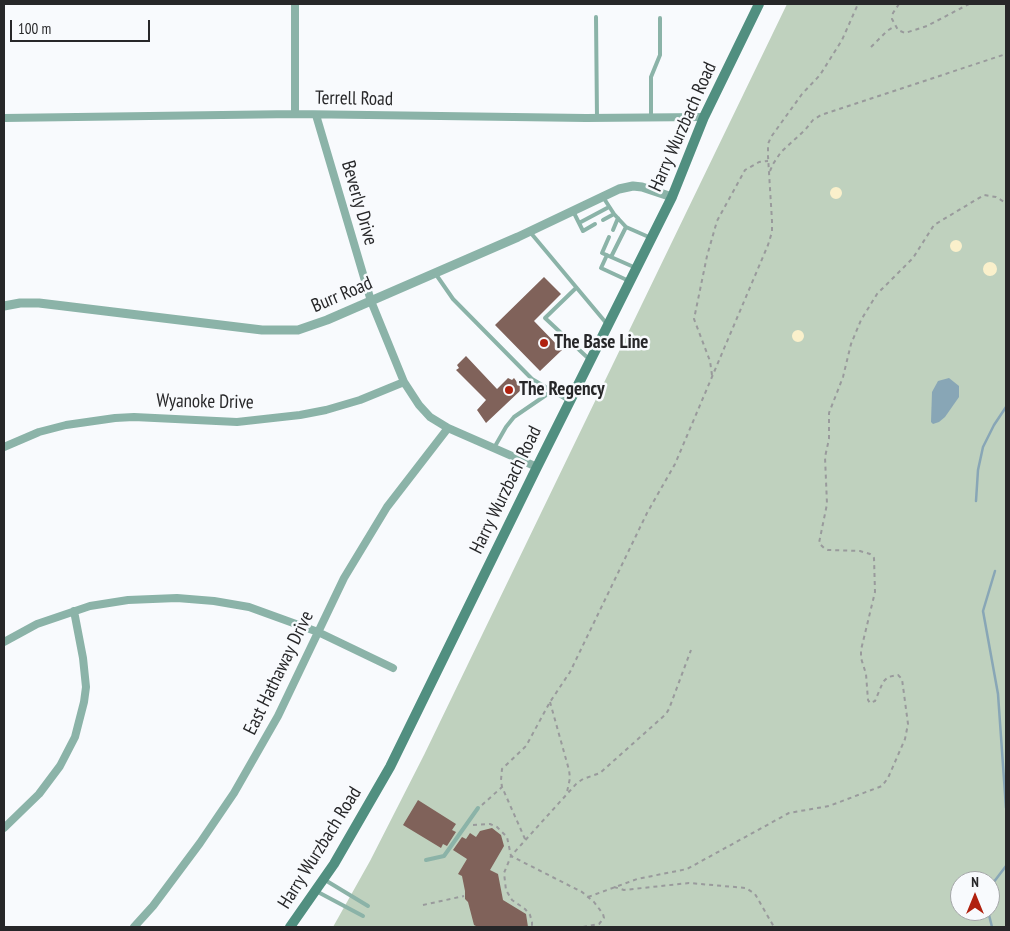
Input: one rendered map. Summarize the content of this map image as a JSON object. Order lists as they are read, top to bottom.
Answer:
{
  "streets": {
    "main road": ["Harry Wurzbach Road"],
    "street": [
      "Terrell Road",
      "Beverly Drive",
      "Burr Road",
      "Wyanoke Drive",
      "East Hathaway Drive"
    ]
  },
  "crossings": [
    ["Terrell Road", "Harry Wurzbach Road"],
    ["Terrell Road", "Beverly Drive"],
    ["Harry Wurzbach Road", "Beverly Drive"],
    ["Harry Wurzbach Road", "Burr Road"],
    ["Beverly Drive", "Burr Road"],
    ["Beverly Drive", "Wyanoke Drive"],
    ["Beverly Drive", "East Hathaway Drive"]
  ],
  "places": ["The Base Line", "The Regency"],
  "scale_bar": "100 m",
  "north": "top"
}
